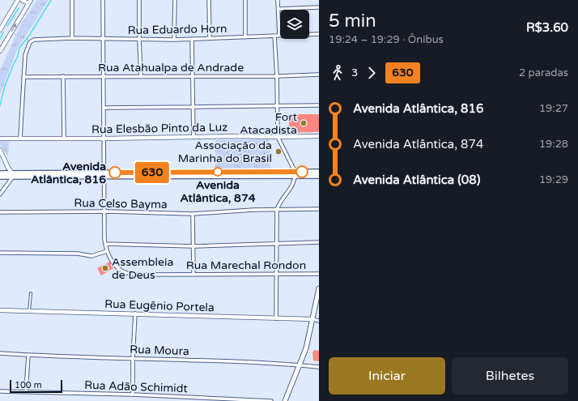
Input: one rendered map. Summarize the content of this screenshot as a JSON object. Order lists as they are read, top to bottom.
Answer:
{
  "streets": {
    "street": [
      "Rua Eduardo Horn",
      "Rua Atahualpa de Andrade",
      "Rua Elesbão Pinto da Luz",
      "Rua Celso Bayma",
      "Rua Marechal Rondon",
      "Rua Eugênio Portela",
      "Rua Moura",
      "Rua Adão Schimidt"
    ]
  },
  "crossings": [
    ["Rua Eduardo Horn", "Rua Atahualpa de Andrade"],
    ["Rua Eduardo Horn", "Rua Marechal Rondon"],
    ["Rua Atahualpa de Andrade", "Rua Marechal Rondon"],
    ["Rua Elesbão Pinto da Luz", "Rua Marechal Rondon"],
    ["Rua Celso Bayma", "Rua Marechal Rondon"]
  ],
  "places": [
    "Fort Atacadista",
    "Associação da Marinha do Brasil",
    "Avenida Atlântica, 874",
    "Avenida Atlântica, 816",
    "Assembleia de Deus"
  ],
  "lines": ["bus line 630"],
  "scale_bar": "100 m",
  "page": {
    "on_map": "630",
    "heading": ["5 min", "19:24 – 19:29 · Ônibus", "R$3.60"],
    "legs": ["3", "630", "2 paradas"],
    "list": [
      {
        "name": "Avenida Atlântica, 816",
        "value": "19:27"
      },
      {
        "name": "Avenida Atlântica, 874",
        "value": "19:28"
      },
      {
        "name": "Avenida Atlântica (08)",
        "value": "19:29"
      }
    ],
    "buttons": ["Iniciar", "Bilhetes"],
    "scale": "100 m"
  }
}
